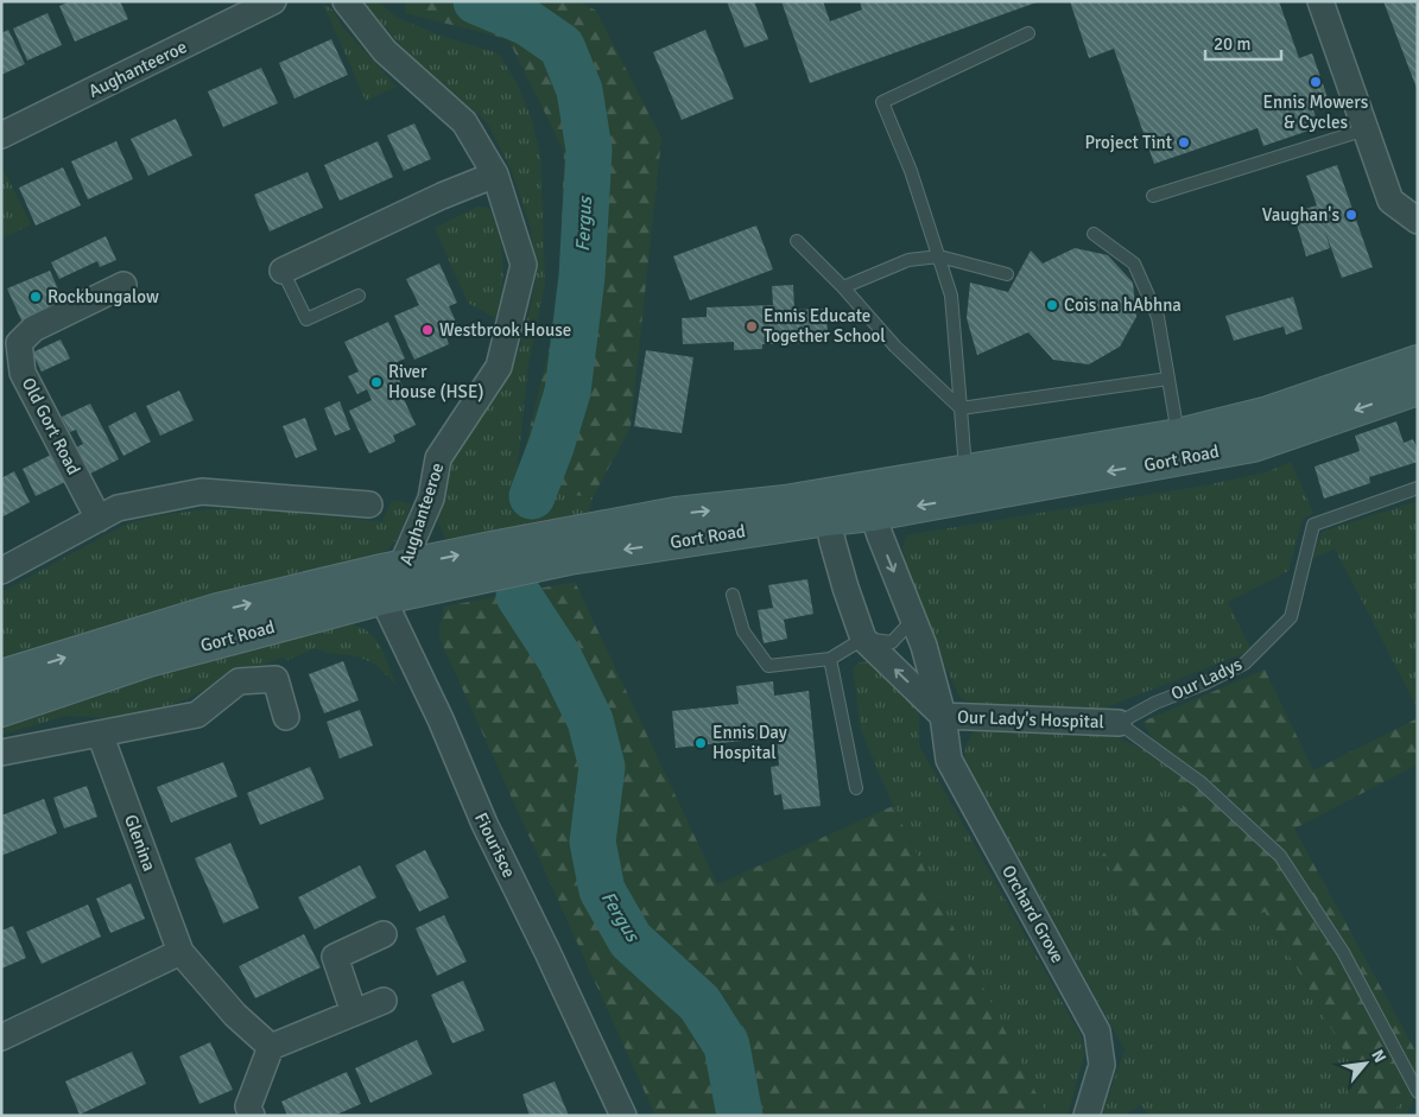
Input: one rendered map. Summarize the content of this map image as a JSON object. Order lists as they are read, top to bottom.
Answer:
{
  "streets": {
    "main road": ["Gort Road"],
    "street": [
      "Aughanteeroe",
      "Old Gort Road",
      "Our Lady's Hospital",
      "Glenina",
      "Fiourisce",
      "Orchard Grove"
    ],
    "lane": ["Our Ladys"]
  },
  "crossings": [
    ["Aughanteeroe", "Gort Road"],
    ["Aughanteeroe", "Fiourisce"],
    ["Gort Road", "Fiourisce"],
    ["Gort Road", "Orchard Grove"],
    ["Our Ladys", "Our Lady's Hospital"],
    ["Our Lady's Hospital", "Orchard Grove"]
  ],
  "water": ["Fergus"],
  "places": [
    "Ennis Mowers & Cycles",
    "Project Tint",
    "Vaughan's",
    "Rockbungalow",
    "Cois na hAbhna",
    "Ennis Educate Together School",
    "Westbrook House",
    "River House (HSE)",
    "Ennis Day Hospital"
  ],
  "scale_bar": "20 m",
  "north": "top right"
}
